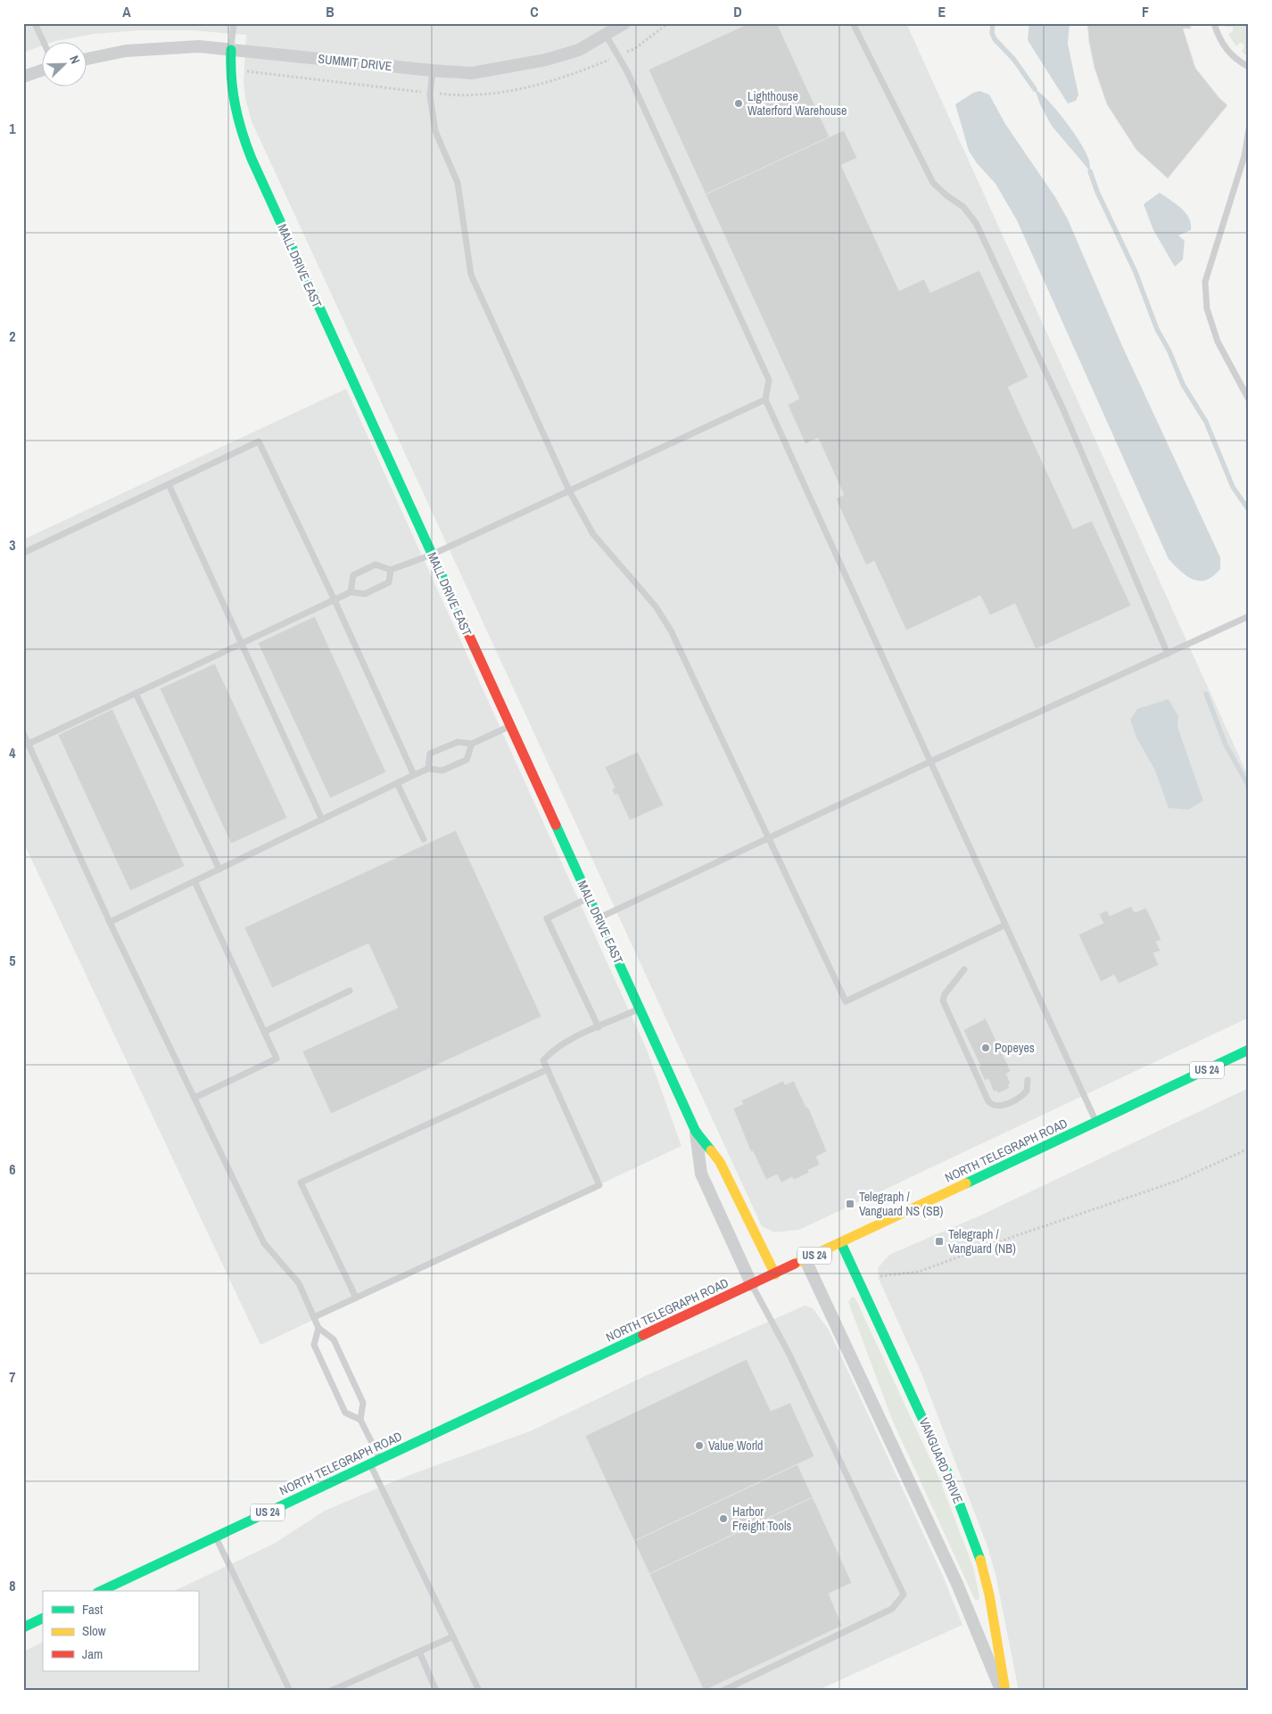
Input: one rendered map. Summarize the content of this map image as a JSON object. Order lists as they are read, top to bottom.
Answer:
{
  "streets": {
    "street": [
      "SUMMIT DRIVE",
      "MALL DRIVE EAST",
      "US 24",
      "NORTH TELEGRAPH ROAD",
      "VANGUARD DRIVE"
    ]
  },
  "crossings": [
    ["SUMMIT DRIVE", "MALL DRIVE EAST"],
    ["MALL DRIVE EAST", "NORTH TELEGRAPH ROAD"],
    ["NORTH TELEGRAPH ROAD", "VANGUARD DRIVE"]
  ],
  "places": {
    "other": [
      "Lighthouse Waterford Warehouse",
      "Popeyes",
      "Value World",
      "Harbor Freight Tools"
    ],
    "transit": ["Telegraph / Vanguard NS (SB)", "Telegraph / Vanguard (NB)"]
  },
  "legend": ["Fast", "Slow", "Jam"],
  "north": "top right",
  "grid": {
    "columns": [
      "A",
      "B",
      "C",
      "D",
      "E",
      "F"
    ],
    "rows": [
      "1",
      "2",
      "3",
      "4",
      "5",
      "6",
      "7",
      "8"
    ]
  }
}
